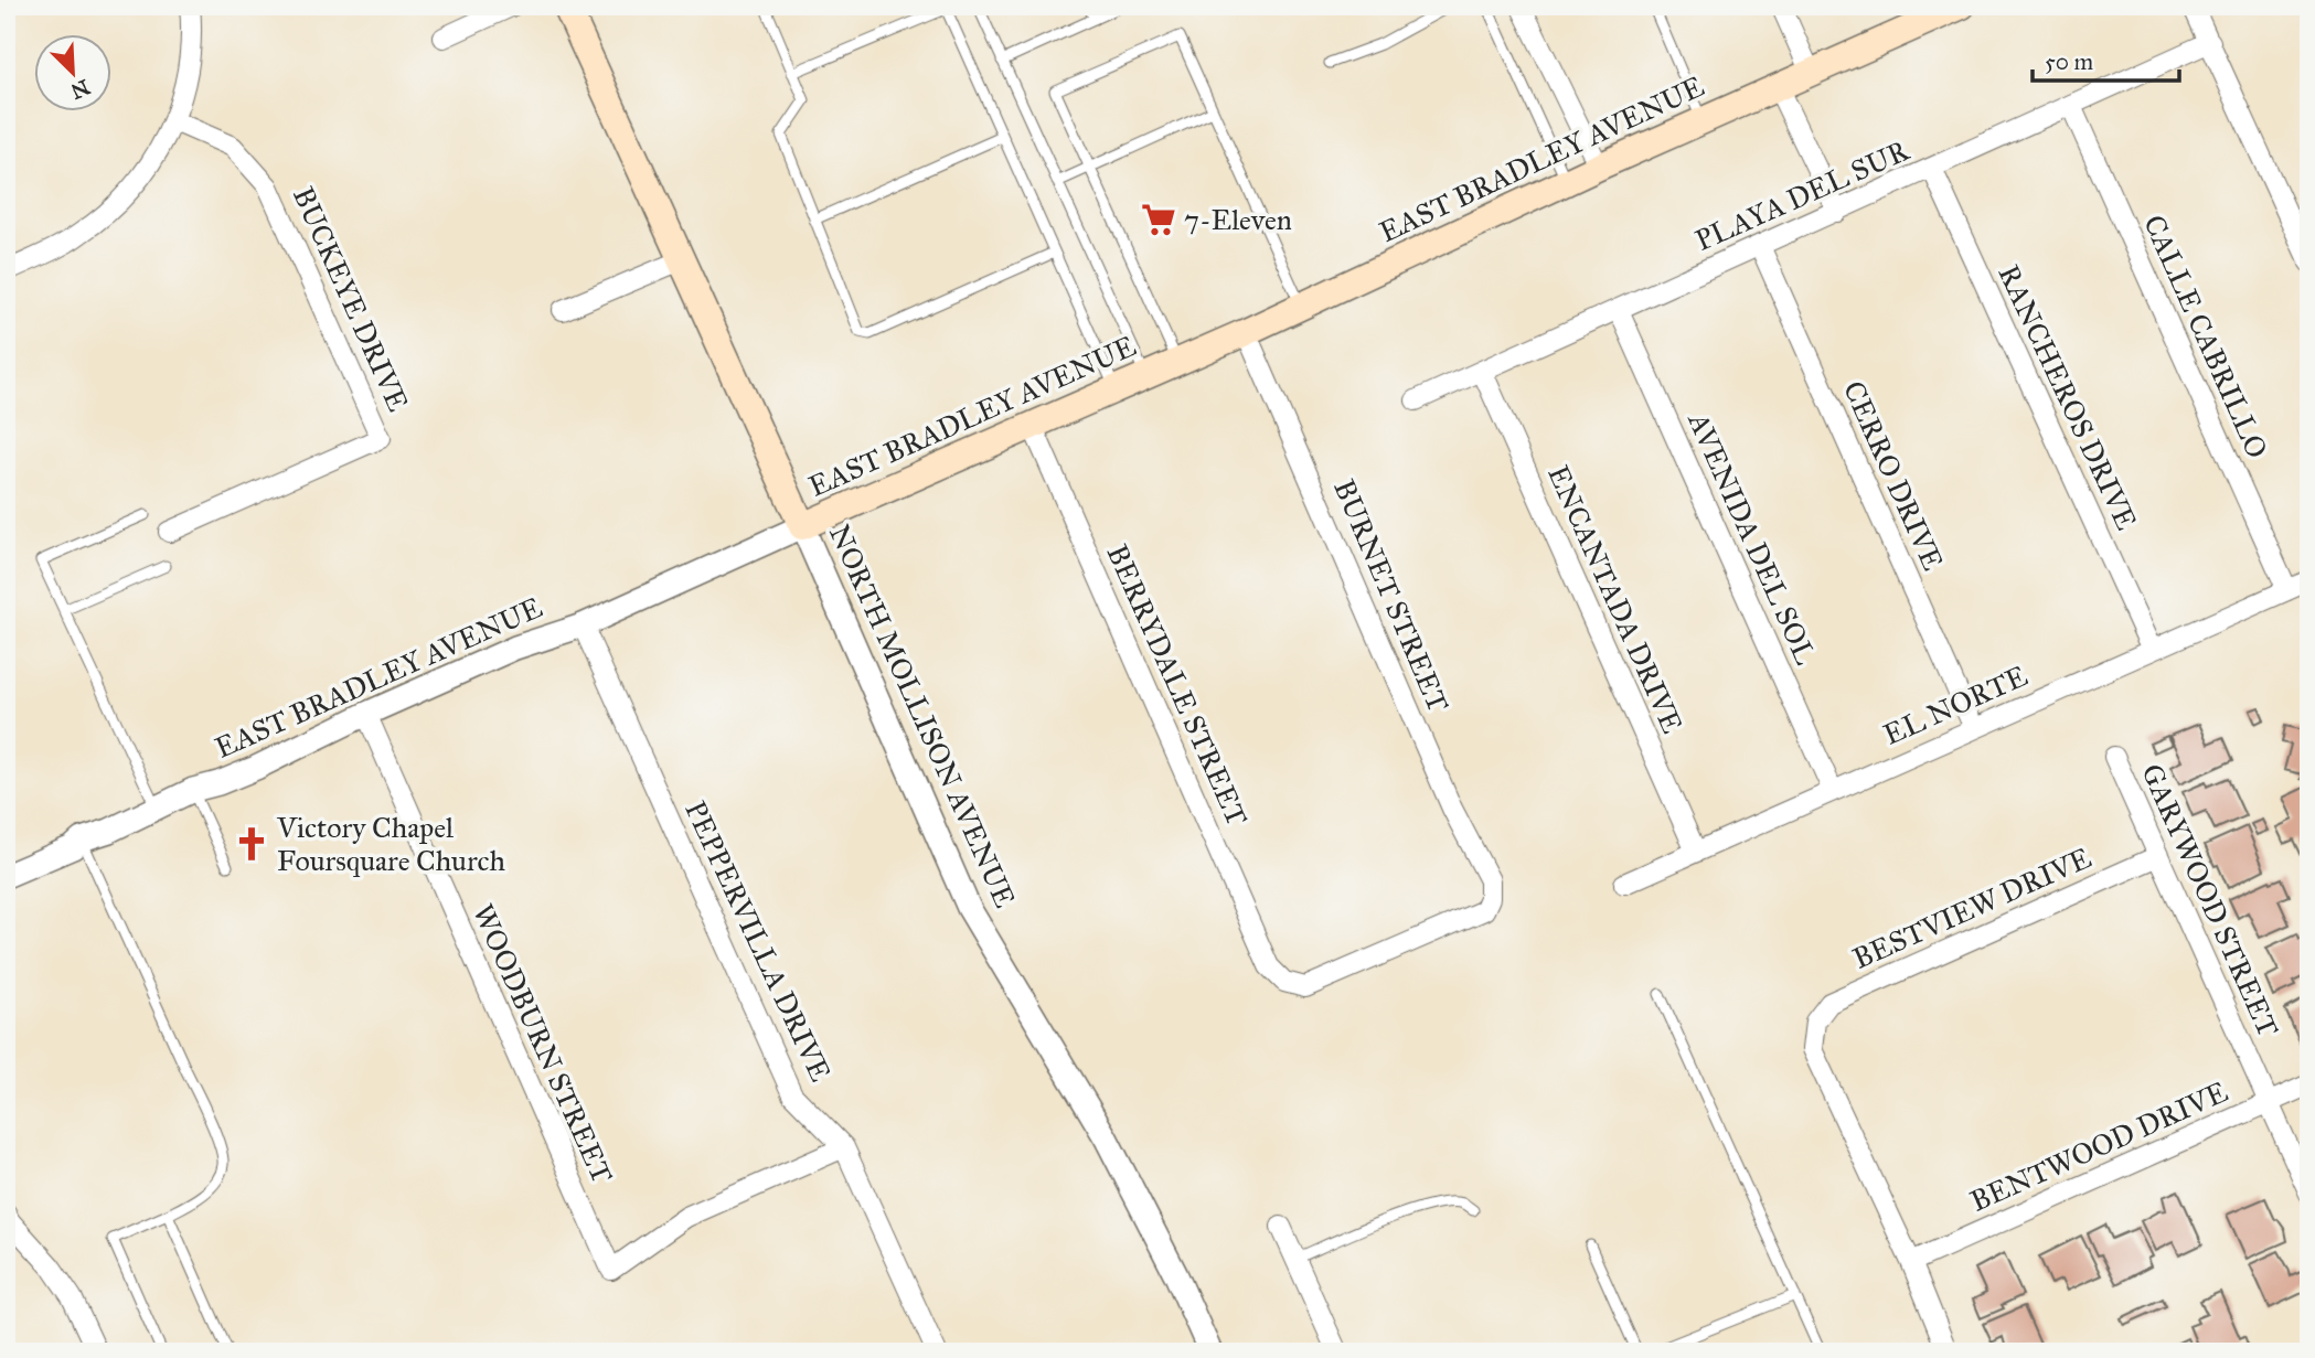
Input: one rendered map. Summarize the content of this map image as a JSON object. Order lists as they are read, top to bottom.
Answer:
{
  "streets": {
    "main road": ["EAST BRADLEY AVENUE", "NORTH MOLLISON AVENUE"],
    "street": [
      "PLAYA DEL SUR",
      "BUCKEYE DRIVE",
      "CALLE CABRILLO",
      "RANCHEROS DRIVE",
      "CERRO DRIVE",
      "AVENIDA DEL SOL",
      "BURNET STREET",
      "ENCANTADA DRIVE",
      "BERRYDALE STREET",
      "EL NORTE",
      "GARYWOOD STREET",
      "BESTVIEW DRIVE",
      "PEPPERVILLA DRIVE",
      "WOODBURN STREET",
      "BENTWOOD DRIVE"
    ]
  },
  "crossings": [
    ["EAST BRADLEY AVENUE", "BURNET STREET"],
    ["EAST BRADLEY AVENUE", "BERRYDALE STREET"],
    ["EAST BRADLEY AVENUE", "NORTH MOLLISON AVENUE"],
    ["EAST BRADLEY AVENUE", "PEPPERVILLA DRIVE"],
    ["EAST BRADLEY AVENUE", "WOODBURN STREET"],
    ["PLAYA DEL SUR", "CALLE CABRILLO"],
    ["PLAYA DEL SUR", "RANCHEROS DRIVE"],
    ["PLAYA DEL SUR", "CERRO DRIVE"],
    ["PLAYA DEL SUR", "AVENIDA DEL SOL"],
    ["PLAYA DEL SUR", "ENCANTADA DRIVE"],
    ["CALLE CABRILLO", "EL NORTE"],
    ["RANCHEROS DRIVE", "EL NORTE"],
    ["CERRO DRIVE", "EL NORTE"],
    ["AVENIDA DEL SOL", "EL NORTE"],
    ["BURNET STREET", "BERRYDALE STREET"],
    ["ENCANTADA DRIVE", "EL NORTE"],
    ["GARYWOOD STREET", "BESTVIEW DRIVE"],
    ["GARYWOOD STREET", "BENTWOOD DRIVE"],
    ["BESTVIEW DRIVE", "BENTWOOD DRIVE"],
    ["PEPPERVILLA DRIVE", "WOODBURN STREET"]
  ],
  "places": {
    "supermarket": ["7-Eleven"],
    "church": ["Victory Chapel Foursquare Church"]
  },
  "scale_bar": "50 m",
  "north": "bottom right"
}
